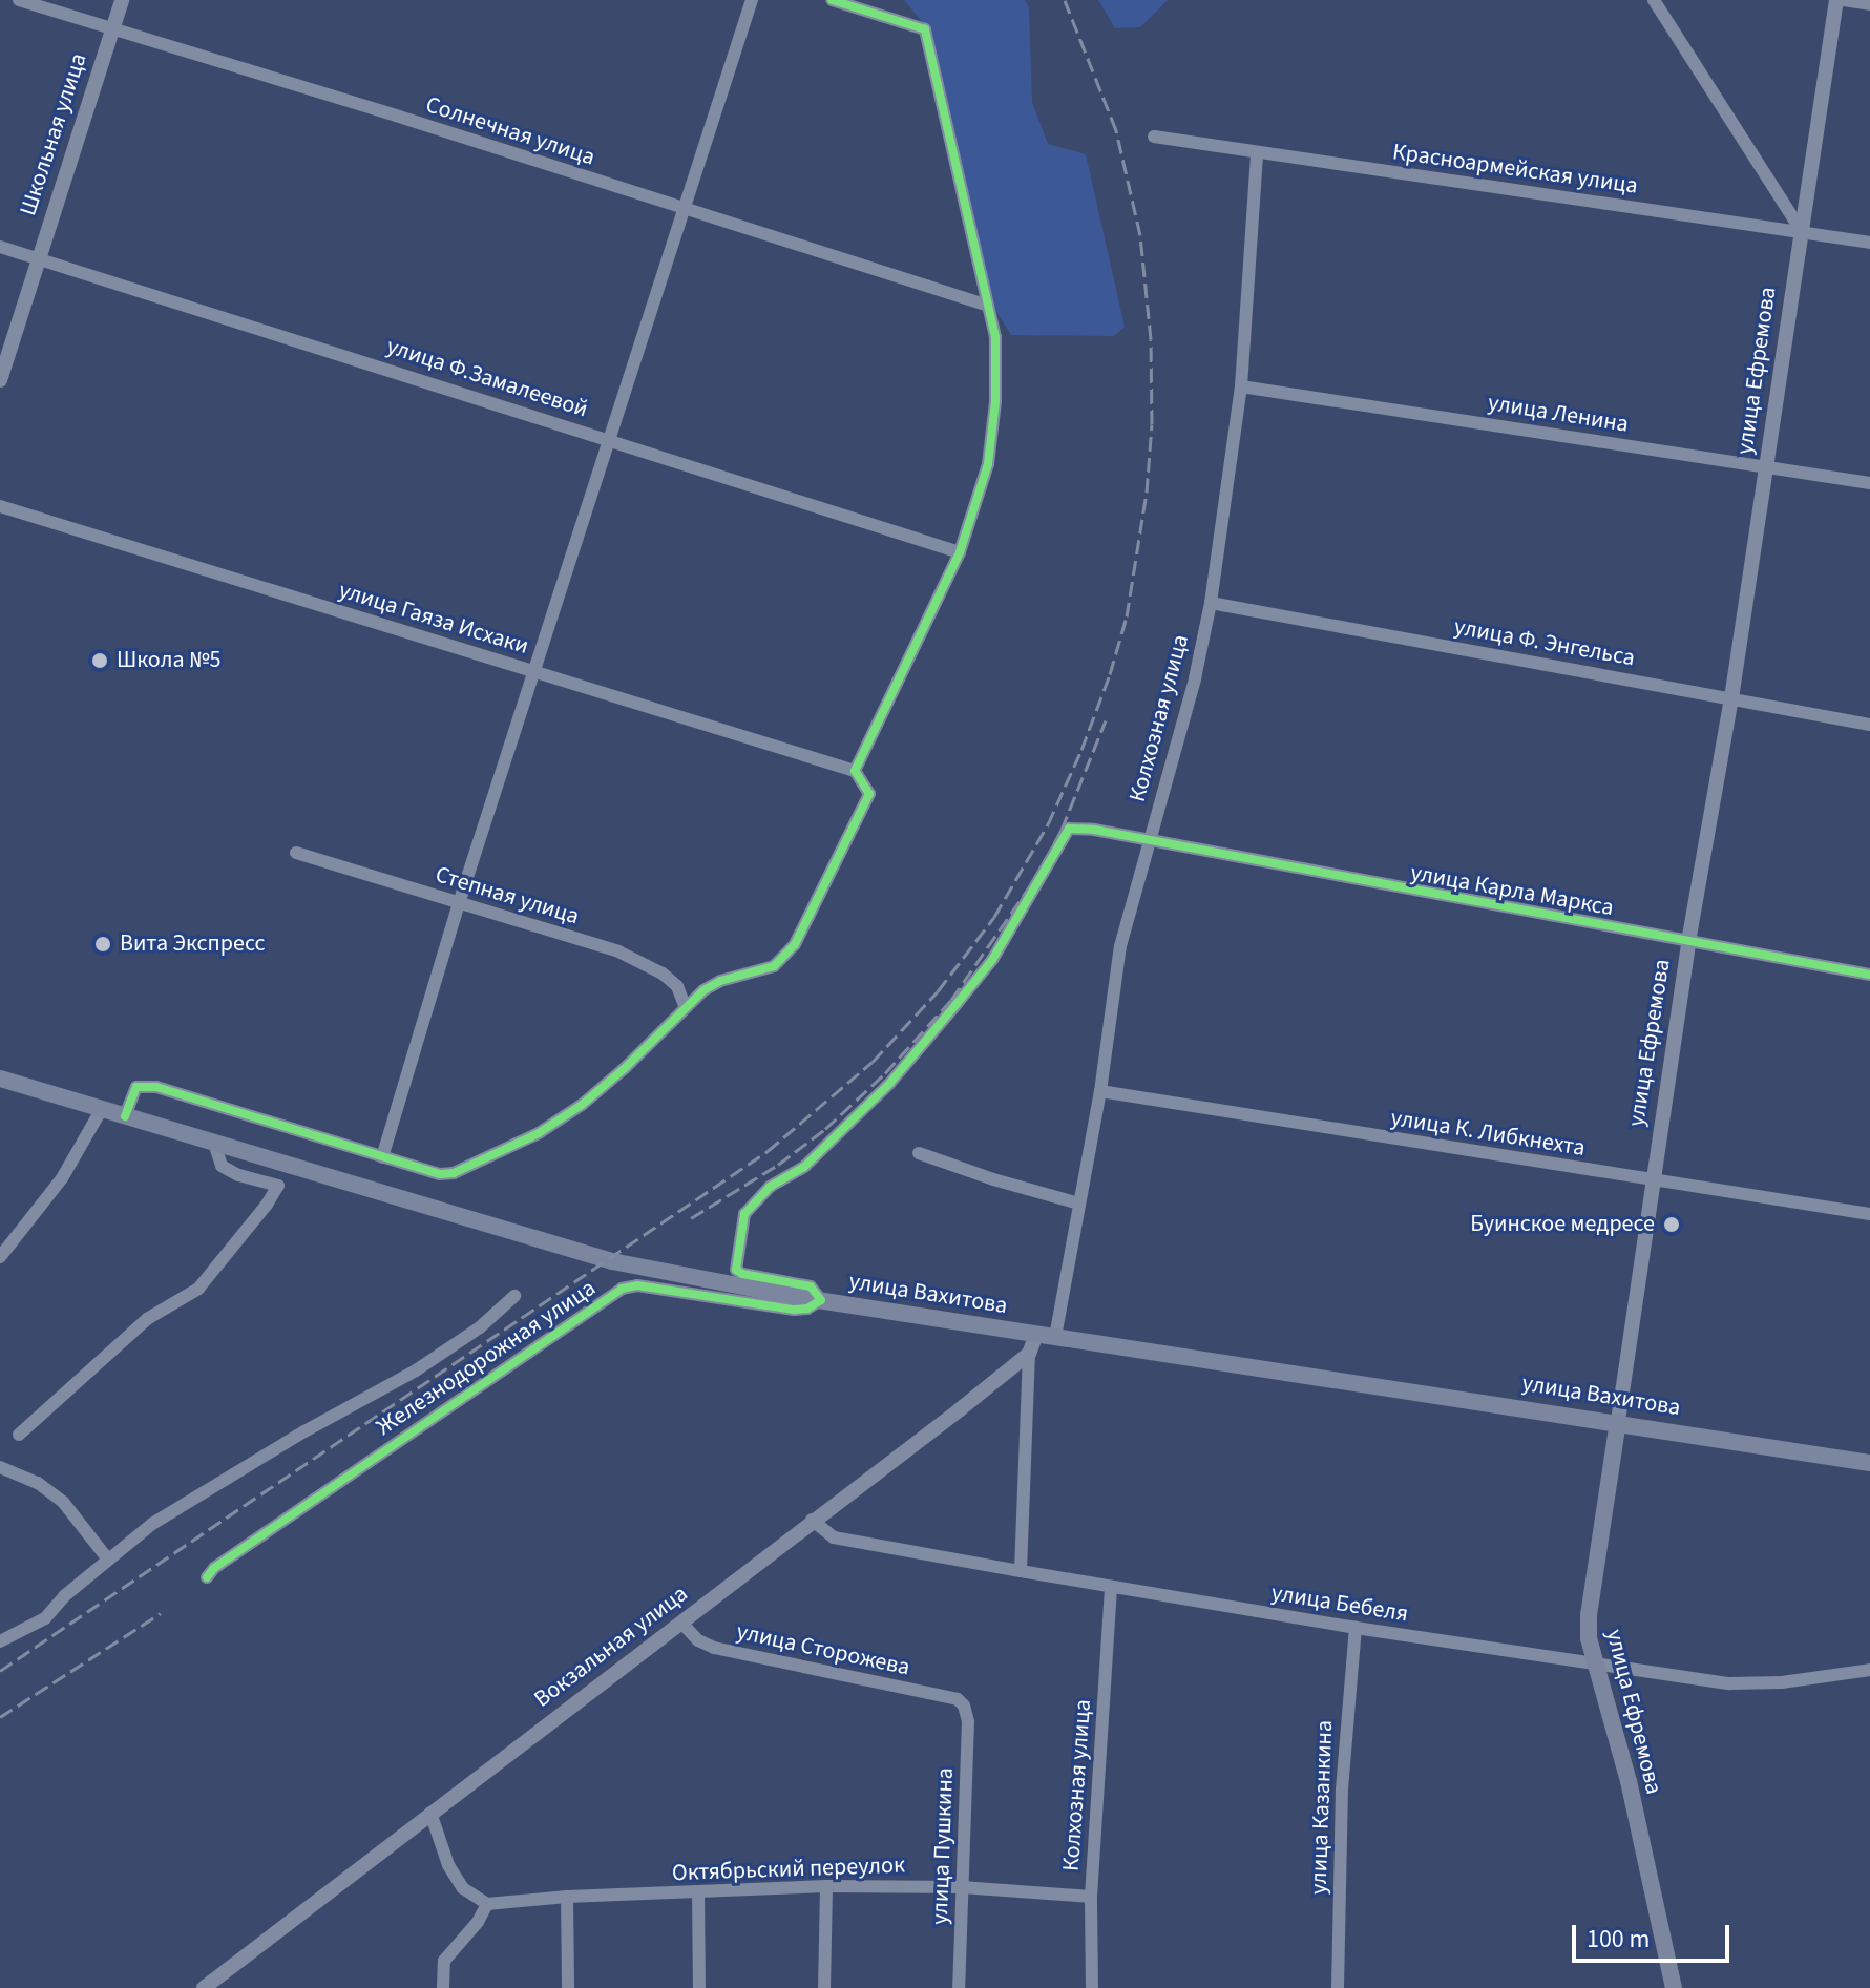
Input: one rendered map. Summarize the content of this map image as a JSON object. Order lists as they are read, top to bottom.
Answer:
{
  "streets": {
    "main road": ["улица Ефремова", "улица Вахитова"],
    "street": [
      "Солнечная улица",
      "Школьная улица",
      "Красноармейская улица",
      "улица Ф.Замалеевой",
      "улица Ленина",
      "улица Гаяза Исхаки",
      "улица Ф. Энгельса",
      "Колхозная улица",
      "улица Карла Маркса",
      "Степная улица",
      "улица К. Либкнехта",
      "Железнодорожная улица",
      "улица Бебеля",
      "Вокзальная улица",
      "улица Сторожева",
      "улица Казанкина",
      "улица Пушкина",
      "Октябрьский переулок"
    ]
  },
  "crossings": [
    ["Солнечная улица", "Школьная улица"],
    ["Школьная улица", "улица Ф.Замалеевой"],
    ["Красноармейская улица", "улица Ефремова"],
    ["Красноармейская улица", "Колхозная улица"],
    ["улица Ефремова", "улица Ленина"],
    ["улица Ефремова", "улица Ф. Энгельса"],
    ["улица Ефремова", "улица Карла Маркса"],
    ["улица Ефремова", "улица К. Либкнехта"],
    ["улица Ефремова", "улица Вахитова"],
    ["улица Ефремова", "улица Бебеля"],
    ["улица Ленина", "Колхозная улица"],
    ["улица Ф. Энгельса", "Колхозная улица"],
    ["Колхозная улица", "улица Карла Маркса"],
    ["Колхозная улица", "улица К. Либкнехта"],
    ["Колхозная улица", "улица Вахитова"],
    ["Колхозная улица", "улица Бебеля"],
    ["Колхозная улица", "Октябрьский переулок"],
    ["улица Карла Маркса", "улица Вахитова"],
    ["улица Карла Маркса", "Железнодорожная улица"],
    ["улица Вахитова", "Железнодорожная улица"],
    ["улица Бебеля", "Вокзальная улица"],
    ["улица Бебеля", "улица Казанкина"],
    ["Вокзальная улица", "улица Сторожева"],
    ["улица Сторожева", "улица Пушкина"],
    ["улица Пушкина", "Октябрьский переулок"]
  ],
  "places": ["Школа №5", "Вита Экспресс", "Буинское медресе"],
  "scale_bar": "100 m"
}
